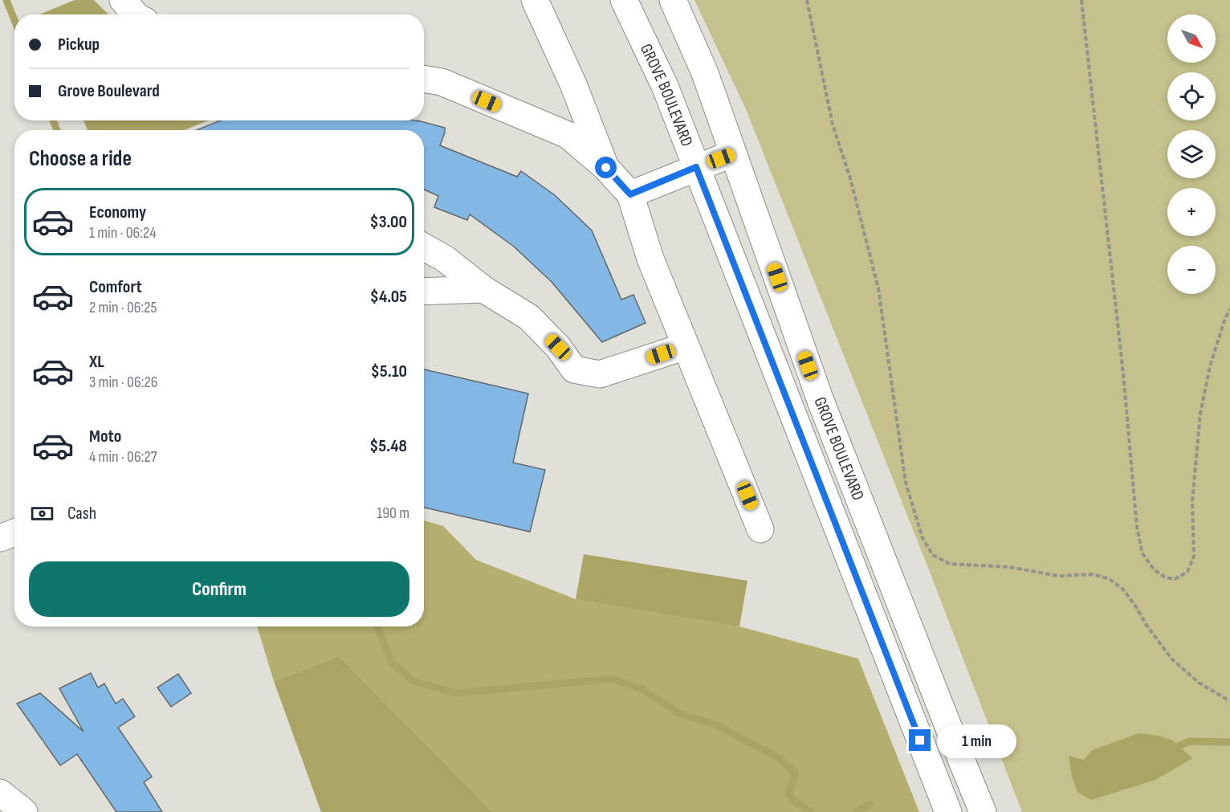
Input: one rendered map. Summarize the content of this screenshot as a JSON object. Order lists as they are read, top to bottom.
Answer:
{
  "streets": {
    "street": ["GROVE BOULEVARD"]
  },
  "north": "bottom right",
  "page": {
    "map_buttons": ["+", "−"],
    "banner": ["Pickup", "Grove Boulevard"],
    "heading": "Choose a ride",
    "list": [
      {
        "name": "Economy",
        "note": "1 min · 06:24",
        "value": "$3.00"
      },
      {
        "name": "Comfort",
        "note": "2 min · 06:25",
        "value": "$4.05"
      },
      {
        "name": "XL",
        "note": "3 min · 06:26",
        "value": "$5.10"
      },
      {
        "name": "Moto",
        "note": "4 min · 06:27",
        "value": "$5.48"
      }
    ],
    "pay": ["Cash", "190 m"],
    "buttons": "Confirm",
    "bubble": "1 min"
  }
}
